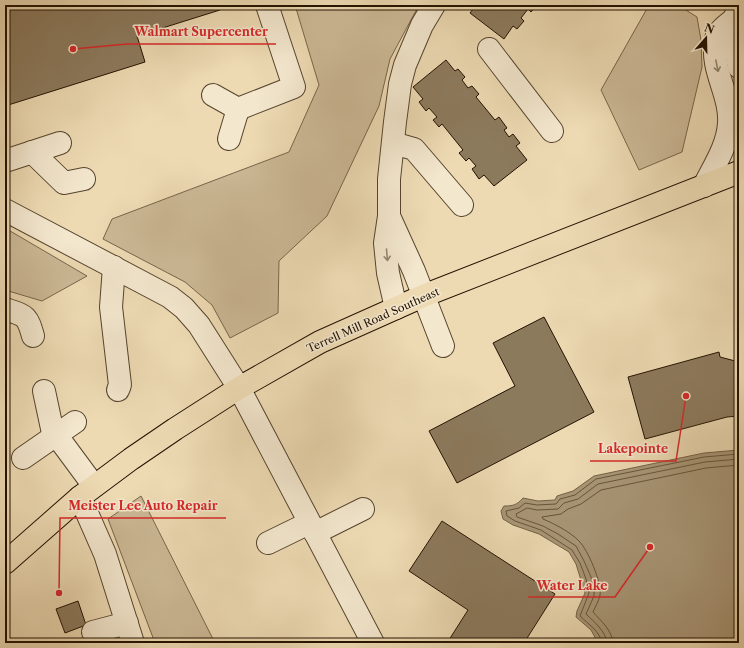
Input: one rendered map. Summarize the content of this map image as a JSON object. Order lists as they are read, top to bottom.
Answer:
{
  "streets": {
    "main road": ["Terrell Mill Road Southeast"]
  },
  "places": [
    "Walmart Supercenter",
    "Lakepointe",
    "Water Lake",
    "Meister Lee Auto Repair"
  ],
  "north": "top"
}
